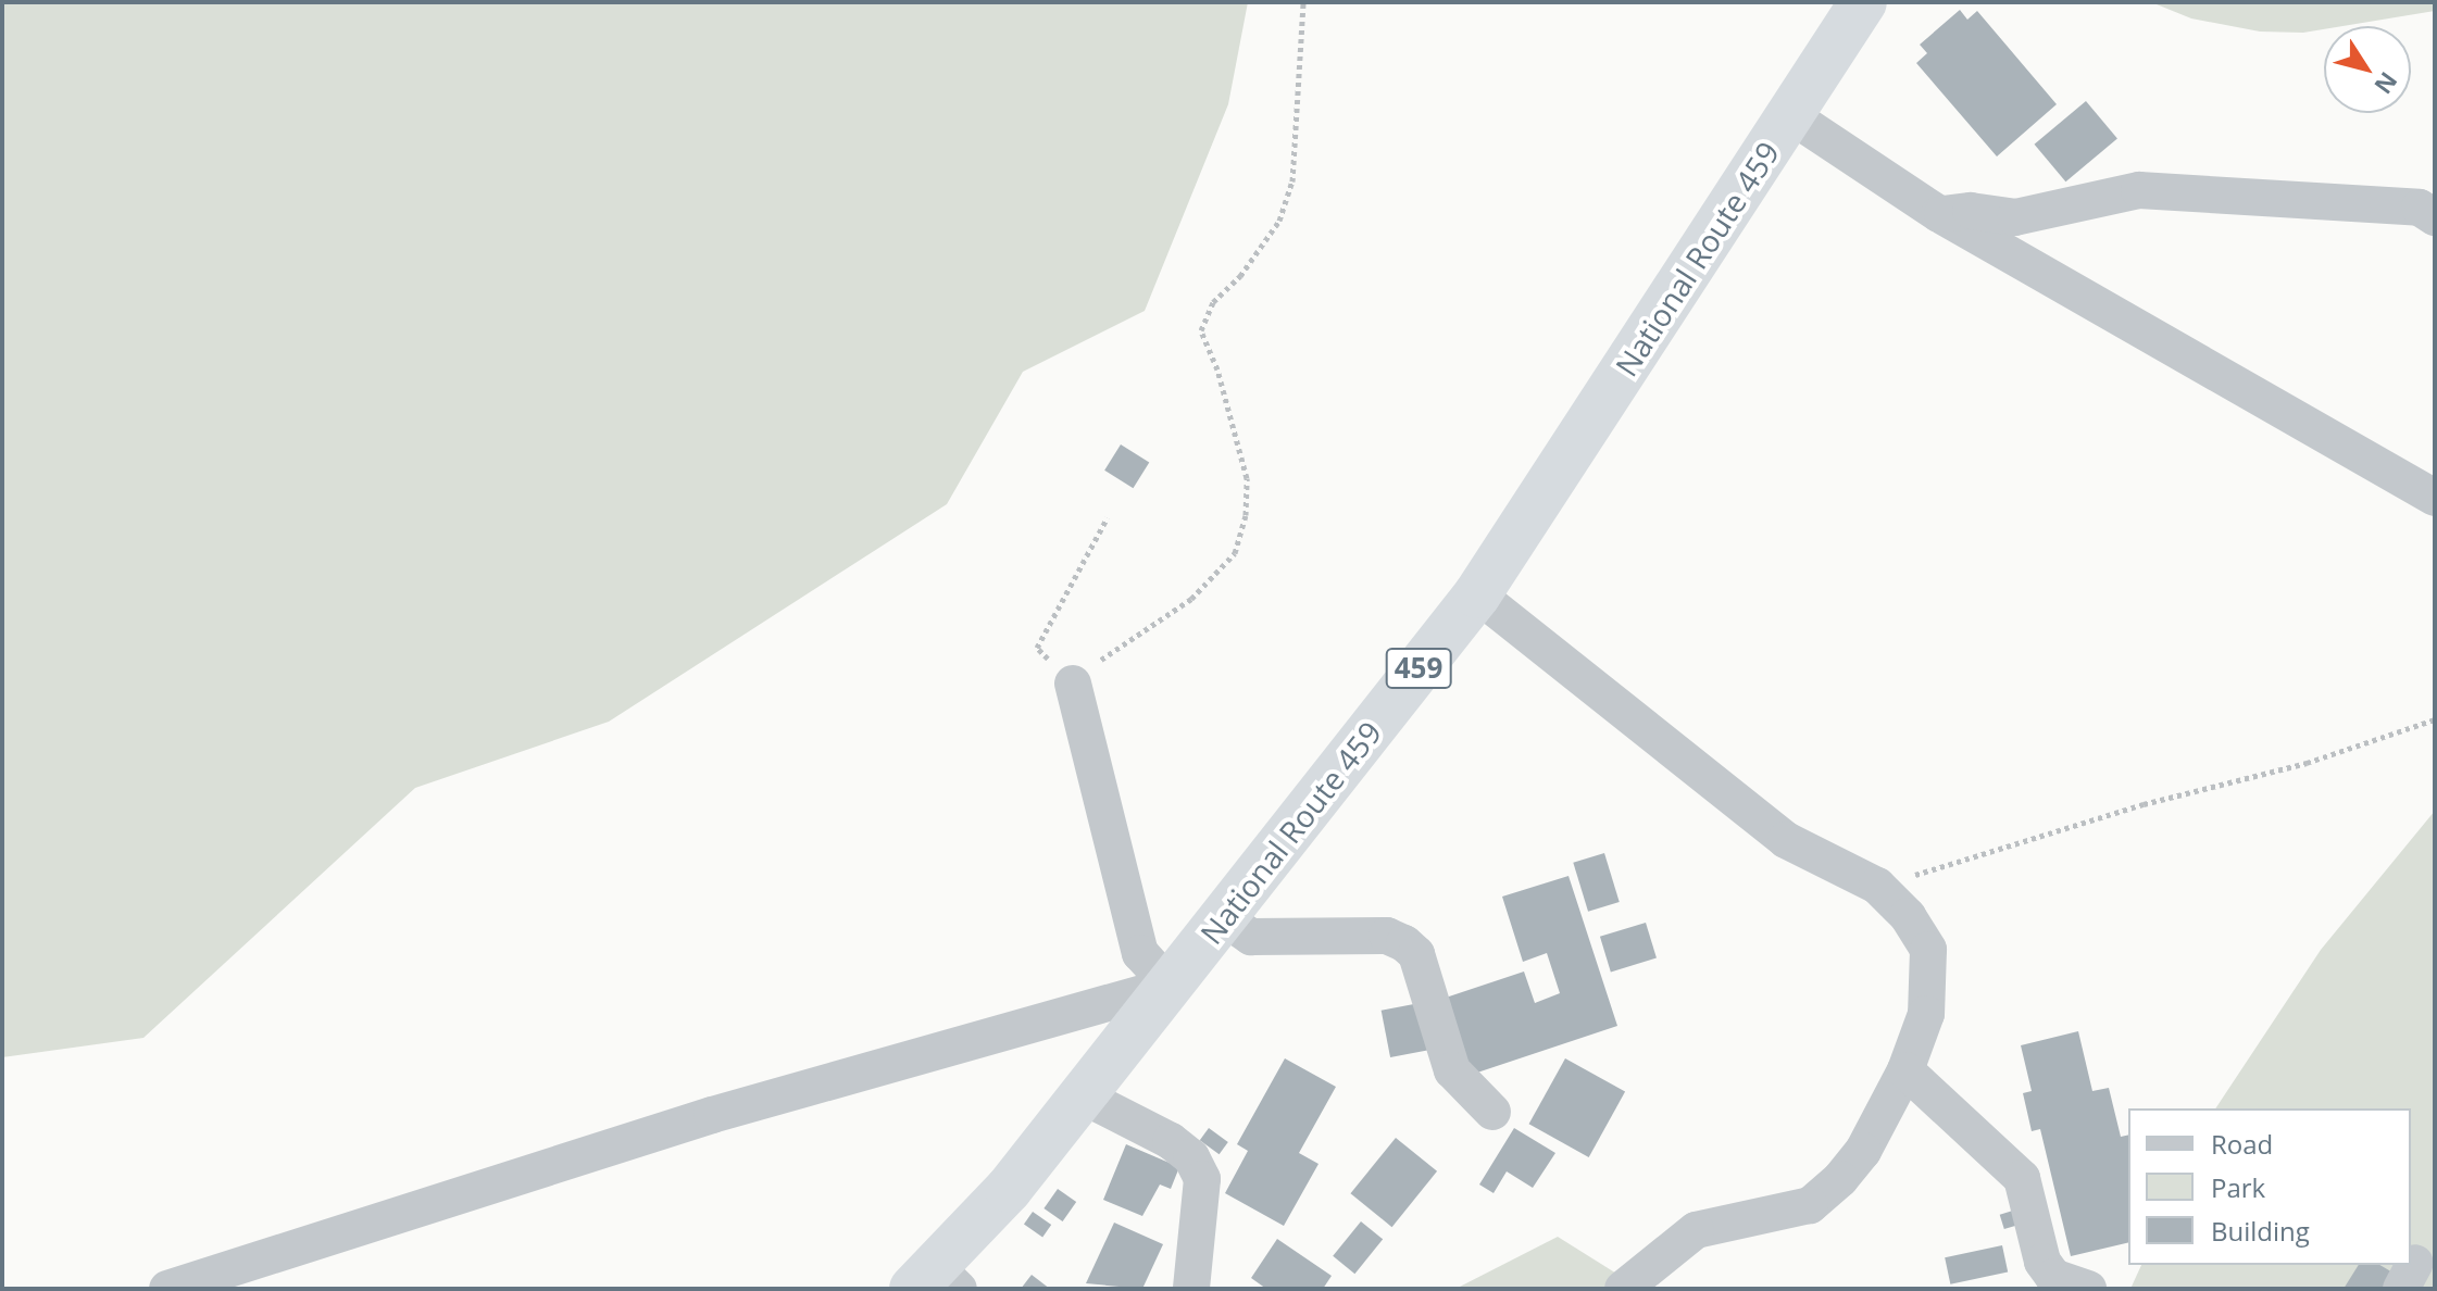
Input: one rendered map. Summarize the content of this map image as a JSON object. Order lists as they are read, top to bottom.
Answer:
{
  "streets": {
    "highway": ["National Route 459", "459"]
  },
  "legend": ["Road", "Park", "Building"],
  "north": "bottom right"
}
